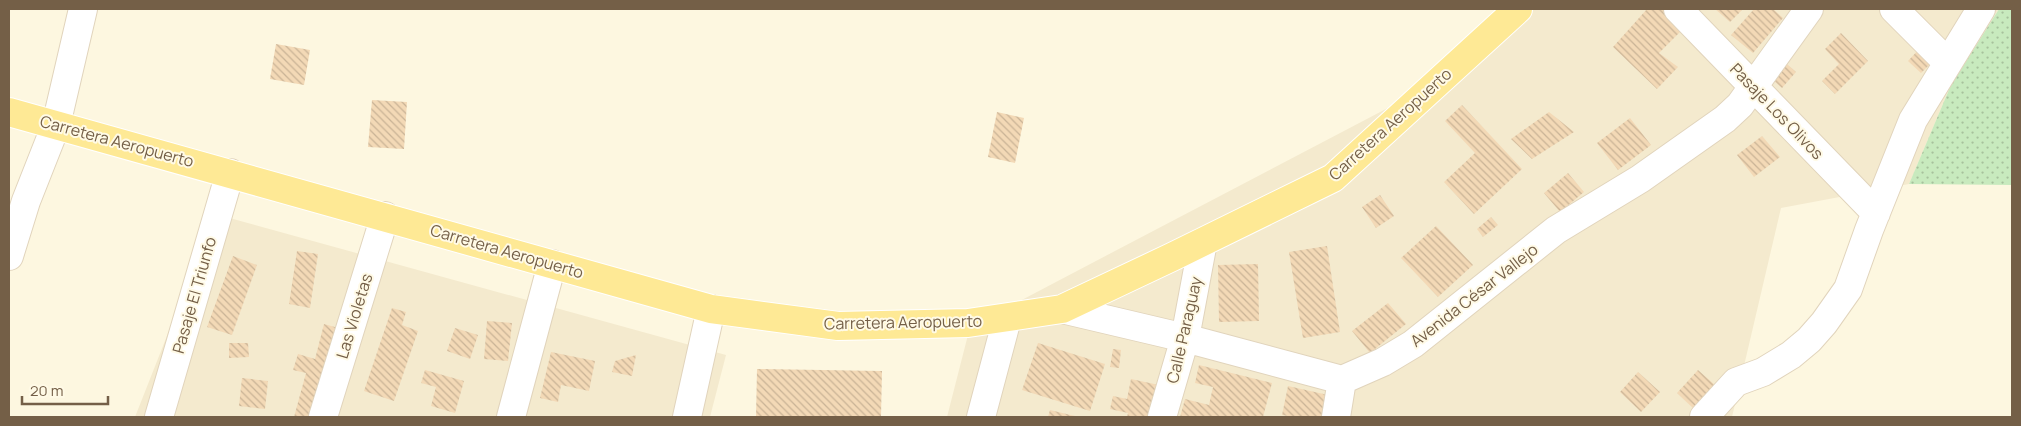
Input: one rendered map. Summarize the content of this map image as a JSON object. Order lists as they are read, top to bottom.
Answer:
{
  "streets": {
    "main road": ["Carretera Aeropuerto"],
    "street": [
      "Pasaje Los Olivos",
      "Pasaje El Triunfo",
      "Avenida César Vallejo",
      "Las Violetas",
      "Calle Paraguay"
    ]
  },
  "crossings": [
    ["Pasaje Los Olivos", "Avenida César Vallejo"],
    ["Carretera Aeropuerto", "Pasaje El Triunfo"],
    ["Carretera Aeropuerto", "Las Violetas"],
    ["Carretera Aeropuerto", "Calle Paraguay"]
  ],
  "scale_bar": "20 m"
}
